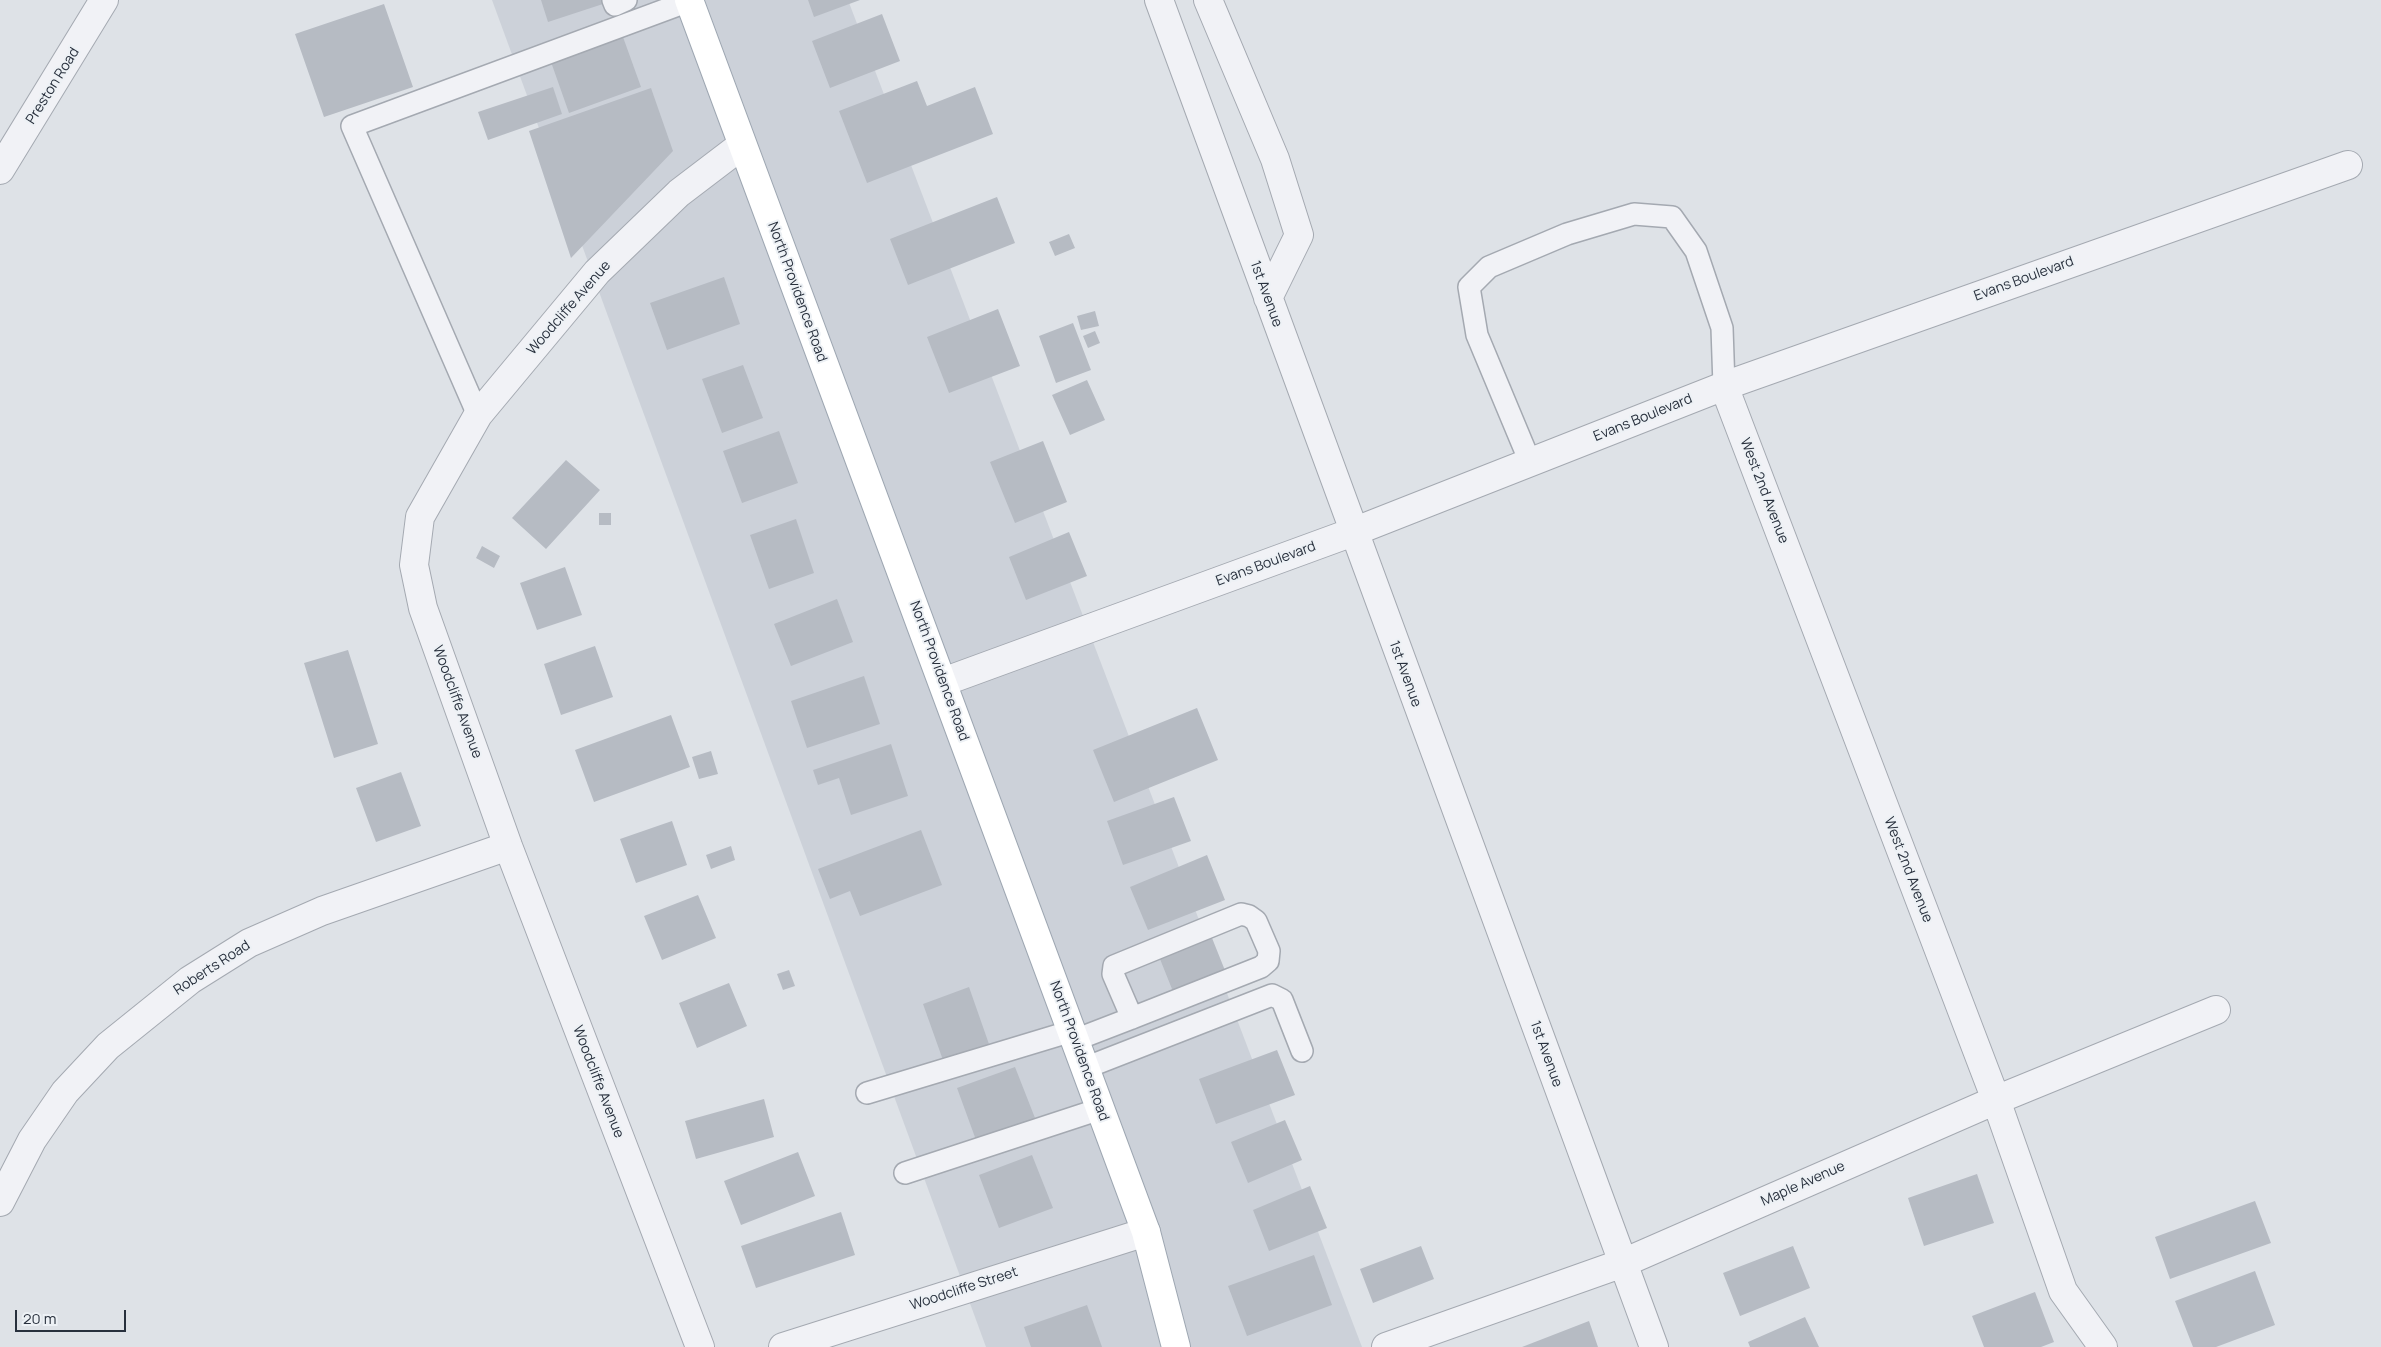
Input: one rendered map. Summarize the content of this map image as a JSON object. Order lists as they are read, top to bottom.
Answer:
{
  "streets": {
    "main road": ["North Providence Road"],
    "street": [
      "Preston Road",
      "Evans Boulevard",
      "1st Avenue",
      "Woodcliffe Avenue",
      "West 2nd Avenue",
      "Roberts Road",
      "Maple Avenue",
      "Woodcliffe Street"
    ]
  },
  "crossings": [
    ["Evans Boulevard", "North Providence Road"],
    ["Evans Boulevard", "1st Avenue"],
    ["Evans Boulevard", "West 2nd Avenue"],
    ["North Providence Road", "Woodcliffe Avenue"],
    ["North Providence Road", "Woodcliffe Street"],
    ["1st Avenue", "Maple Avenue"],
    ["Woodcliffe Avenue", "Roberts Road"],
    ["West 2nd Avenue", "Maple Avenue"]
  ],
  "scale_bar": "20 m"
}
